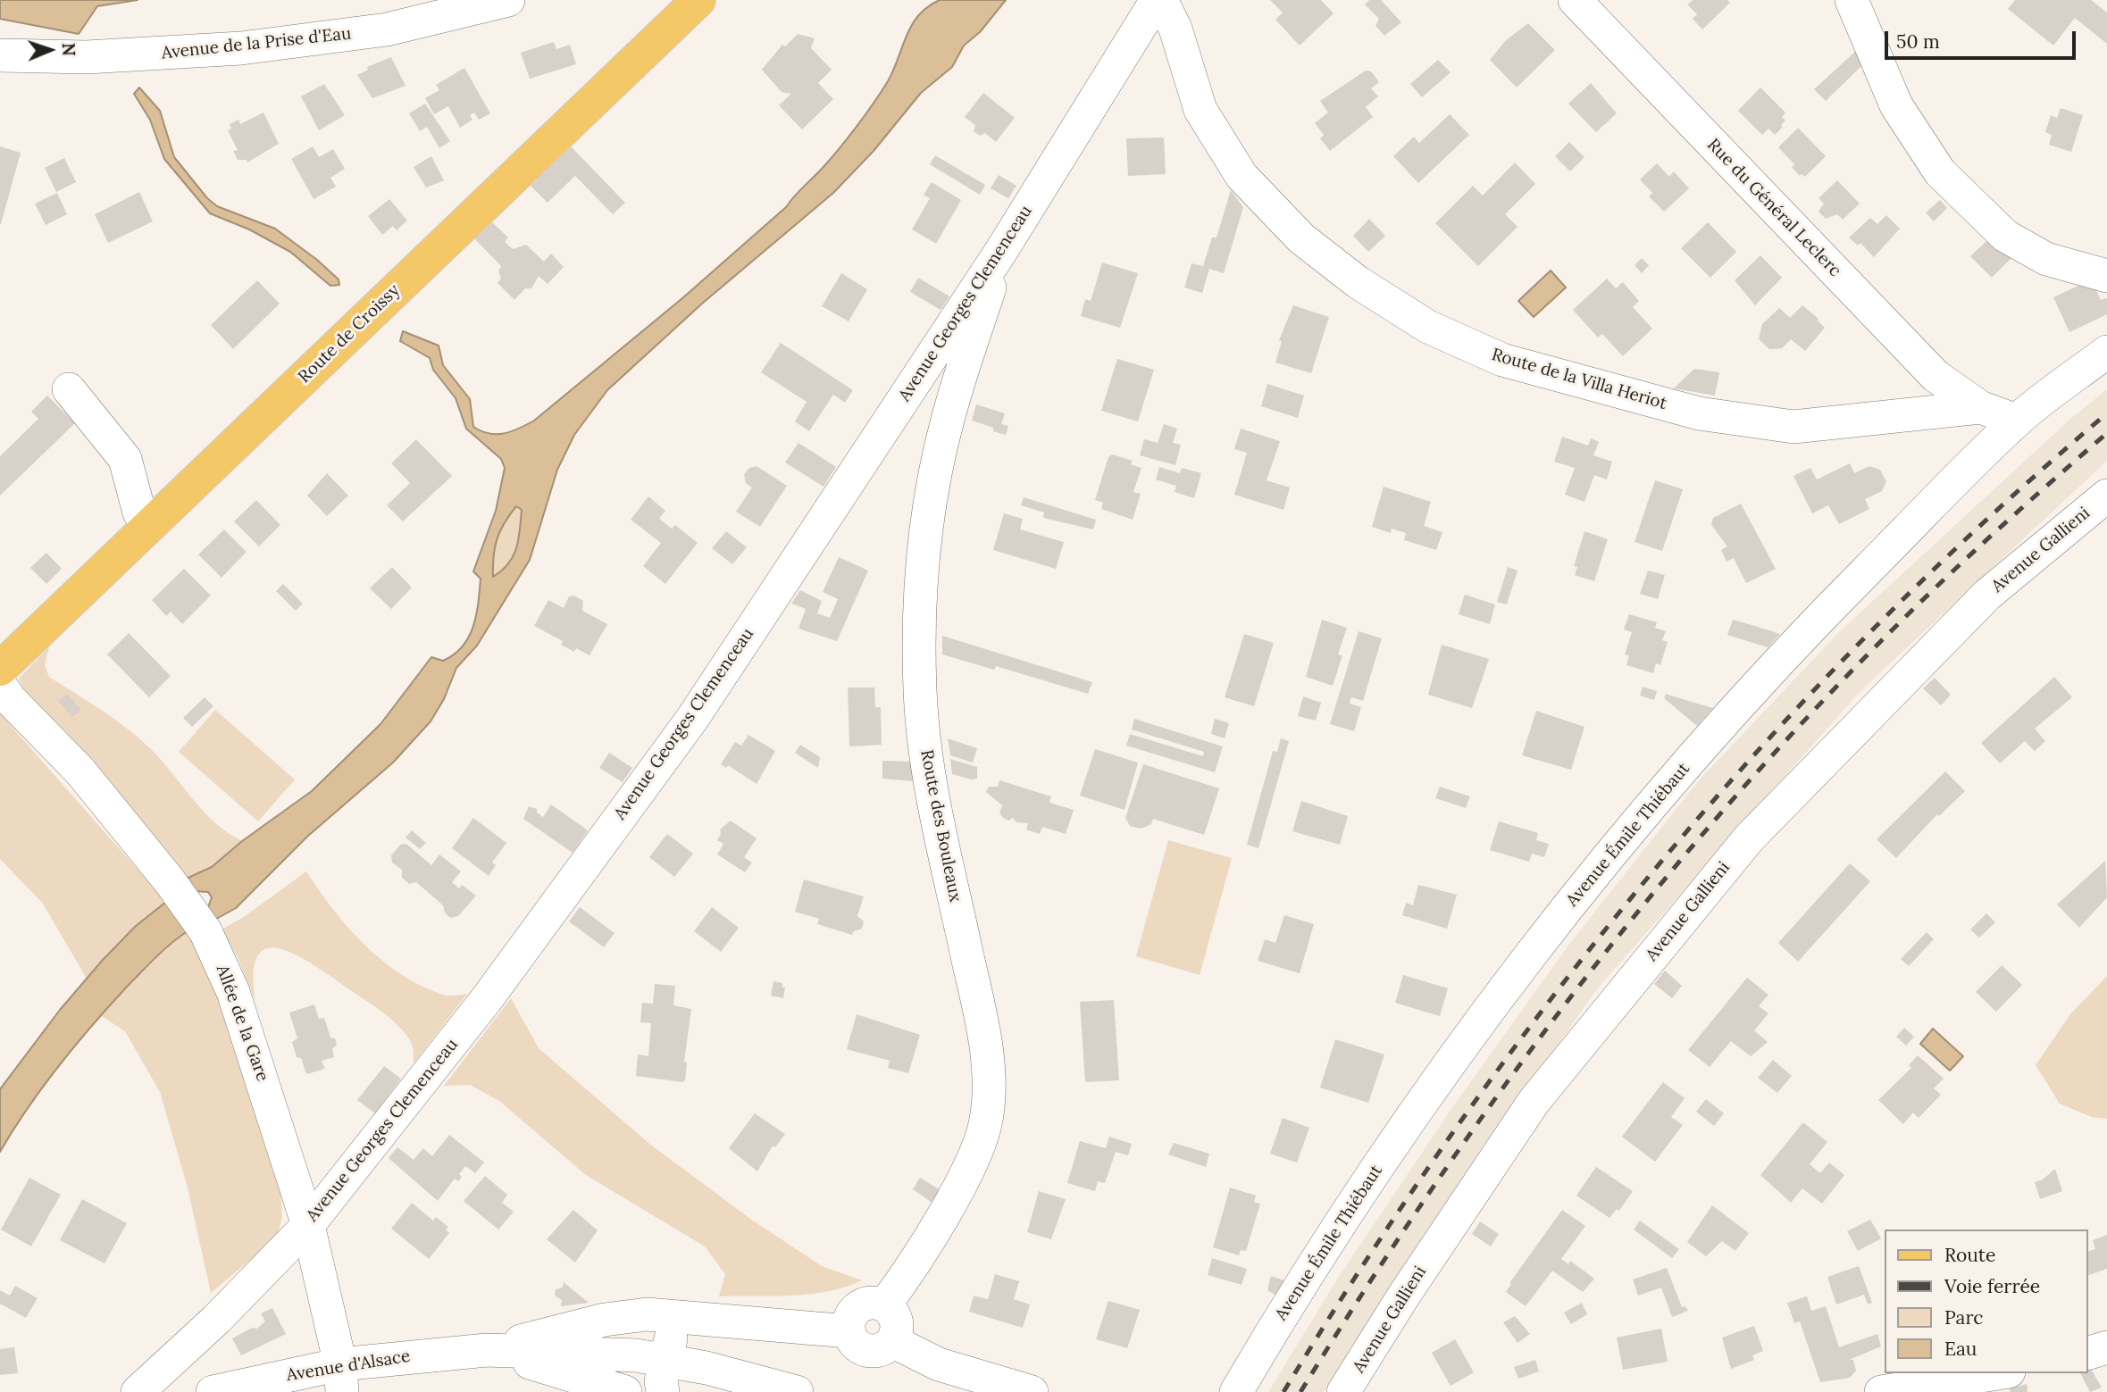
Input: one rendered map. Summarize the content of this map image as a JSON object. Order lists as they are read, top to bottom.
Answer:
{
  "streets": {
    "main road": ["Route de Croissy"],
    "street": [
      "Avenue de la Prise d'Eau",
      "Rue du Général Leclerc",
      "Avenue Georges Clemenceau",
      "Route de la Villa Heriot",
      "Avenue Gallieni",
      "Route des Bouleaux",
      "Avenue Émile Thiébaut",
      "Allée de la Gare",
      "Avenue d'Alsace"
    ]
  },
  "crossings": [
    ["Rue du Général Leclerc", "Route de la Villa Heriot"],
    ["Avenue Georges Clemenceau", "Route des Bouleaux"],
    ["Avenue Georges Clemenceau", "Allée de la Gare"],
    ["Route de la Villa Heriot", "Avenue Émile Thiébaut"],
    ["Route des Bouleaux", "Avenue d'Alsace"],
    ["Allée de la Gare", "Avenue d'Alsace"]
  ],
  "legend": [
    "Route",
    "Voie ferrée",
    "Parc",
    "Eau"
  ],
  "scale_bar": "50 m",
  "north": "right"
}
